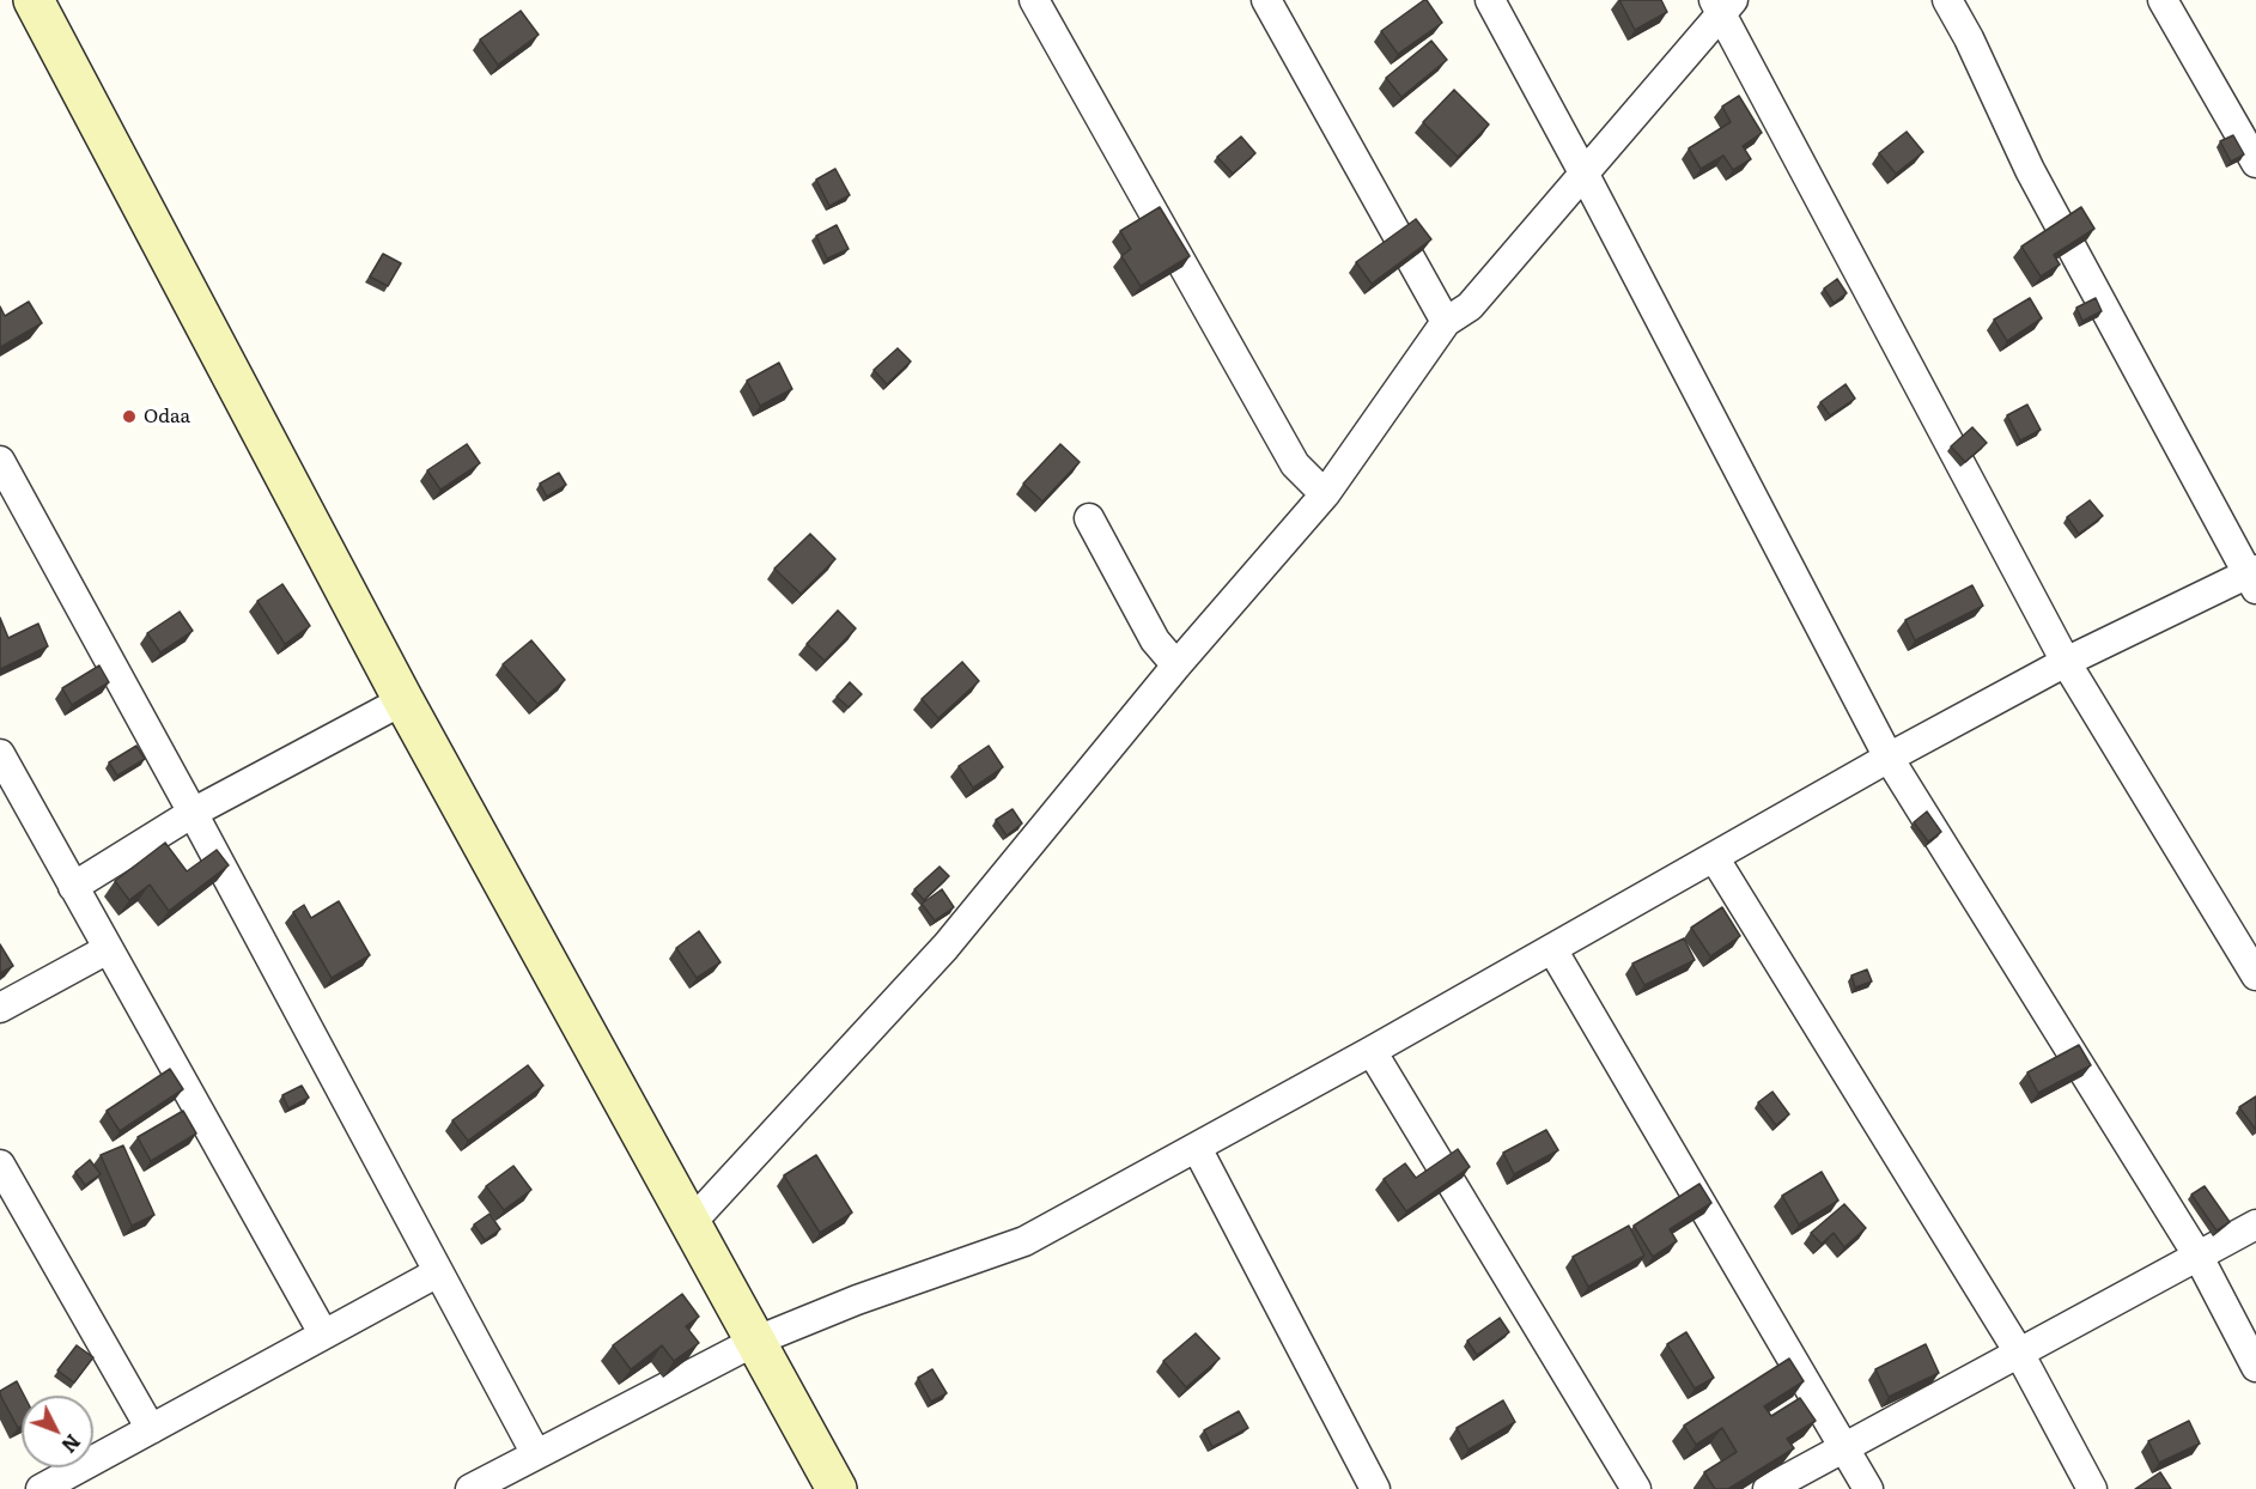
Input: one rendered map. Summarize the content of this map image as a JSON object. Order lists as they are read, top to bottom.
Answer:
{
  "places": ["Odaa"],
  "north": "bottom right"
}
